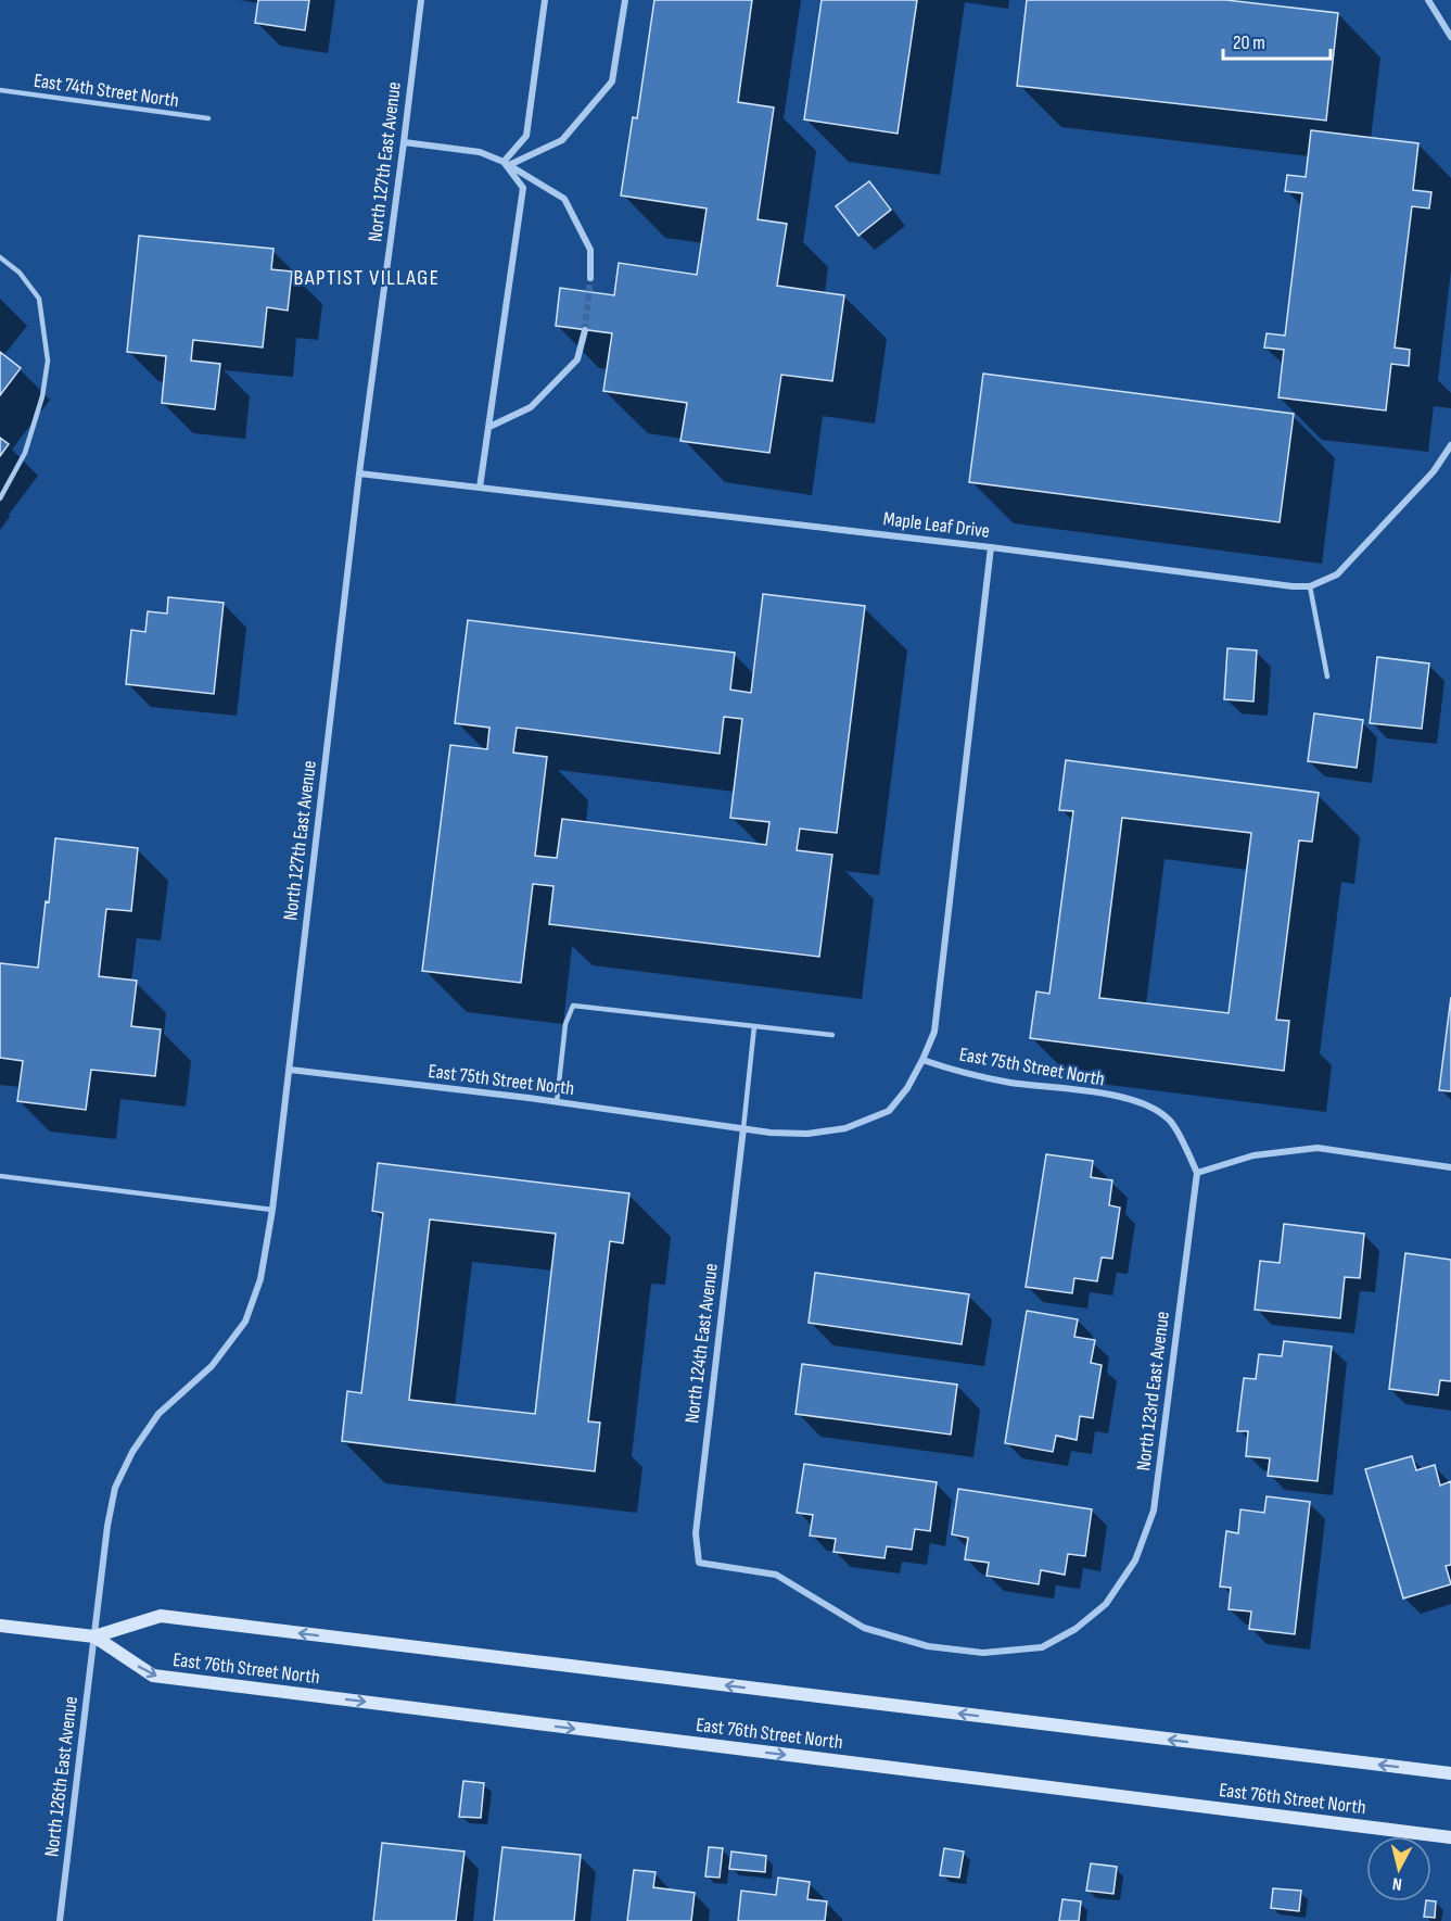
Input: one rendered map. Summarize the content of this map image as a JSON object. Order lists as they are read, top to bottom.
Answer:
{
  "streets": {
    "main road": ["East 76th Street North"],
    "street": [
      "North 127th East Avenue",
      "Maple Leaf Drive",
      "East 75th Street North",
      "North 124th East Avenue",
      "North 123rd East Avenue",
      "North 126th East Avenue"
    ],
    "lane": ["East 74th Street North"]
  },
  "crossings": [
    ["North 127th East Avenue", "Maple Leaf Drive"],
    ["North 127th East Avenue", "East 75th Street North"],
    ["North 127th East Avenue", "East 76th Street North"],
    ["North 127th East Avenue", "North 126th East Avenue"],
    ["East 75th Street North", "North 124th East Avenue"],
    ["East 75th Street North", "North 123rd East Avenue"],
    ["North 124th East Avenue", "North 123rd East Avenue"],
    ["East 76th Street North", "North 126th East Avenue"]
  ],
  "districts": ["BAPTIST VILLAGE"],
  "scale_bar": "20 m",
  "north": "bottom"
}
